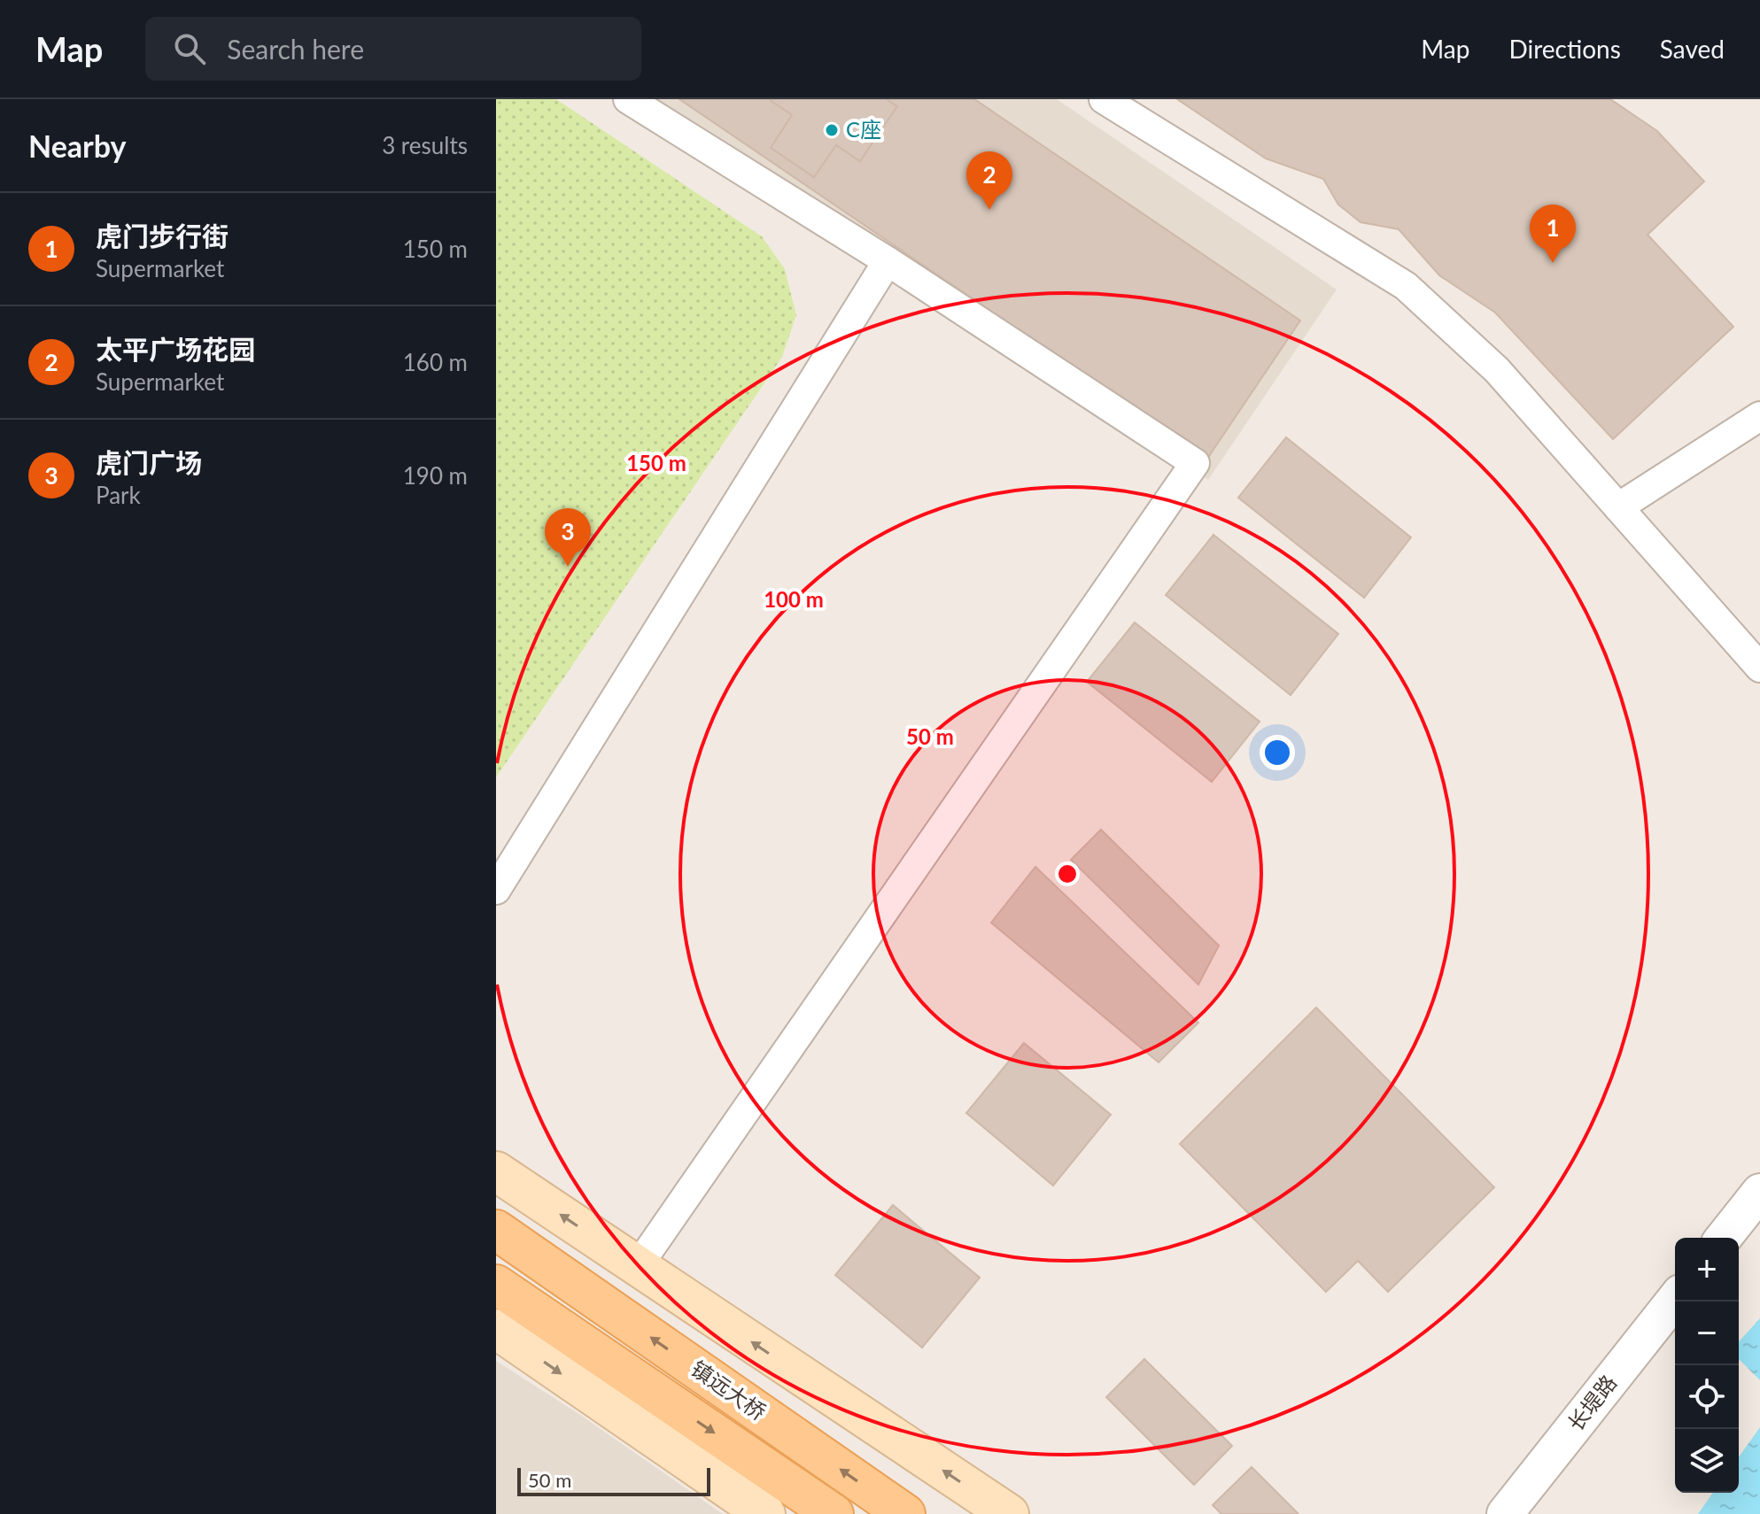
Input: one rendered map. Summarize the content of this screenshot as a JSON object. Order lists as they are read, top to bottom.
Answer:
{
  "streets": {
    "main road": ["镇远大桥"],
    "street": ["长堤路"]
  },
  "places": ["C座"],
  "scale_bar": "50 m",
  "page": {
    "header": "Map",
    "search": "Search here",
    "nav": ["Map", "Directions", "Saved"],
    "heading": ["Nearby", "3 results"],
    "pins": ["2", "1", "3"],
    "list": [
      {
        "mark": "1",
        "name": "虎门步行街",
        "note": "Supermarket",
        "value": "150 m"
      },
      {
        "mark": "2",
        "name": "太平广场花园",
        "note": "Supermarket",
        "value": "160 m"
      },
      {
        "mark": "3",
        "name": "虎门广场",
        "note": "Park",
        "value": "190 m"
      }
    ],
    "map_buttons": ["+", "−"],
    "scale": "50 m"
  },
  "rings": ["150 m", "100 m", "50 m"]
}
